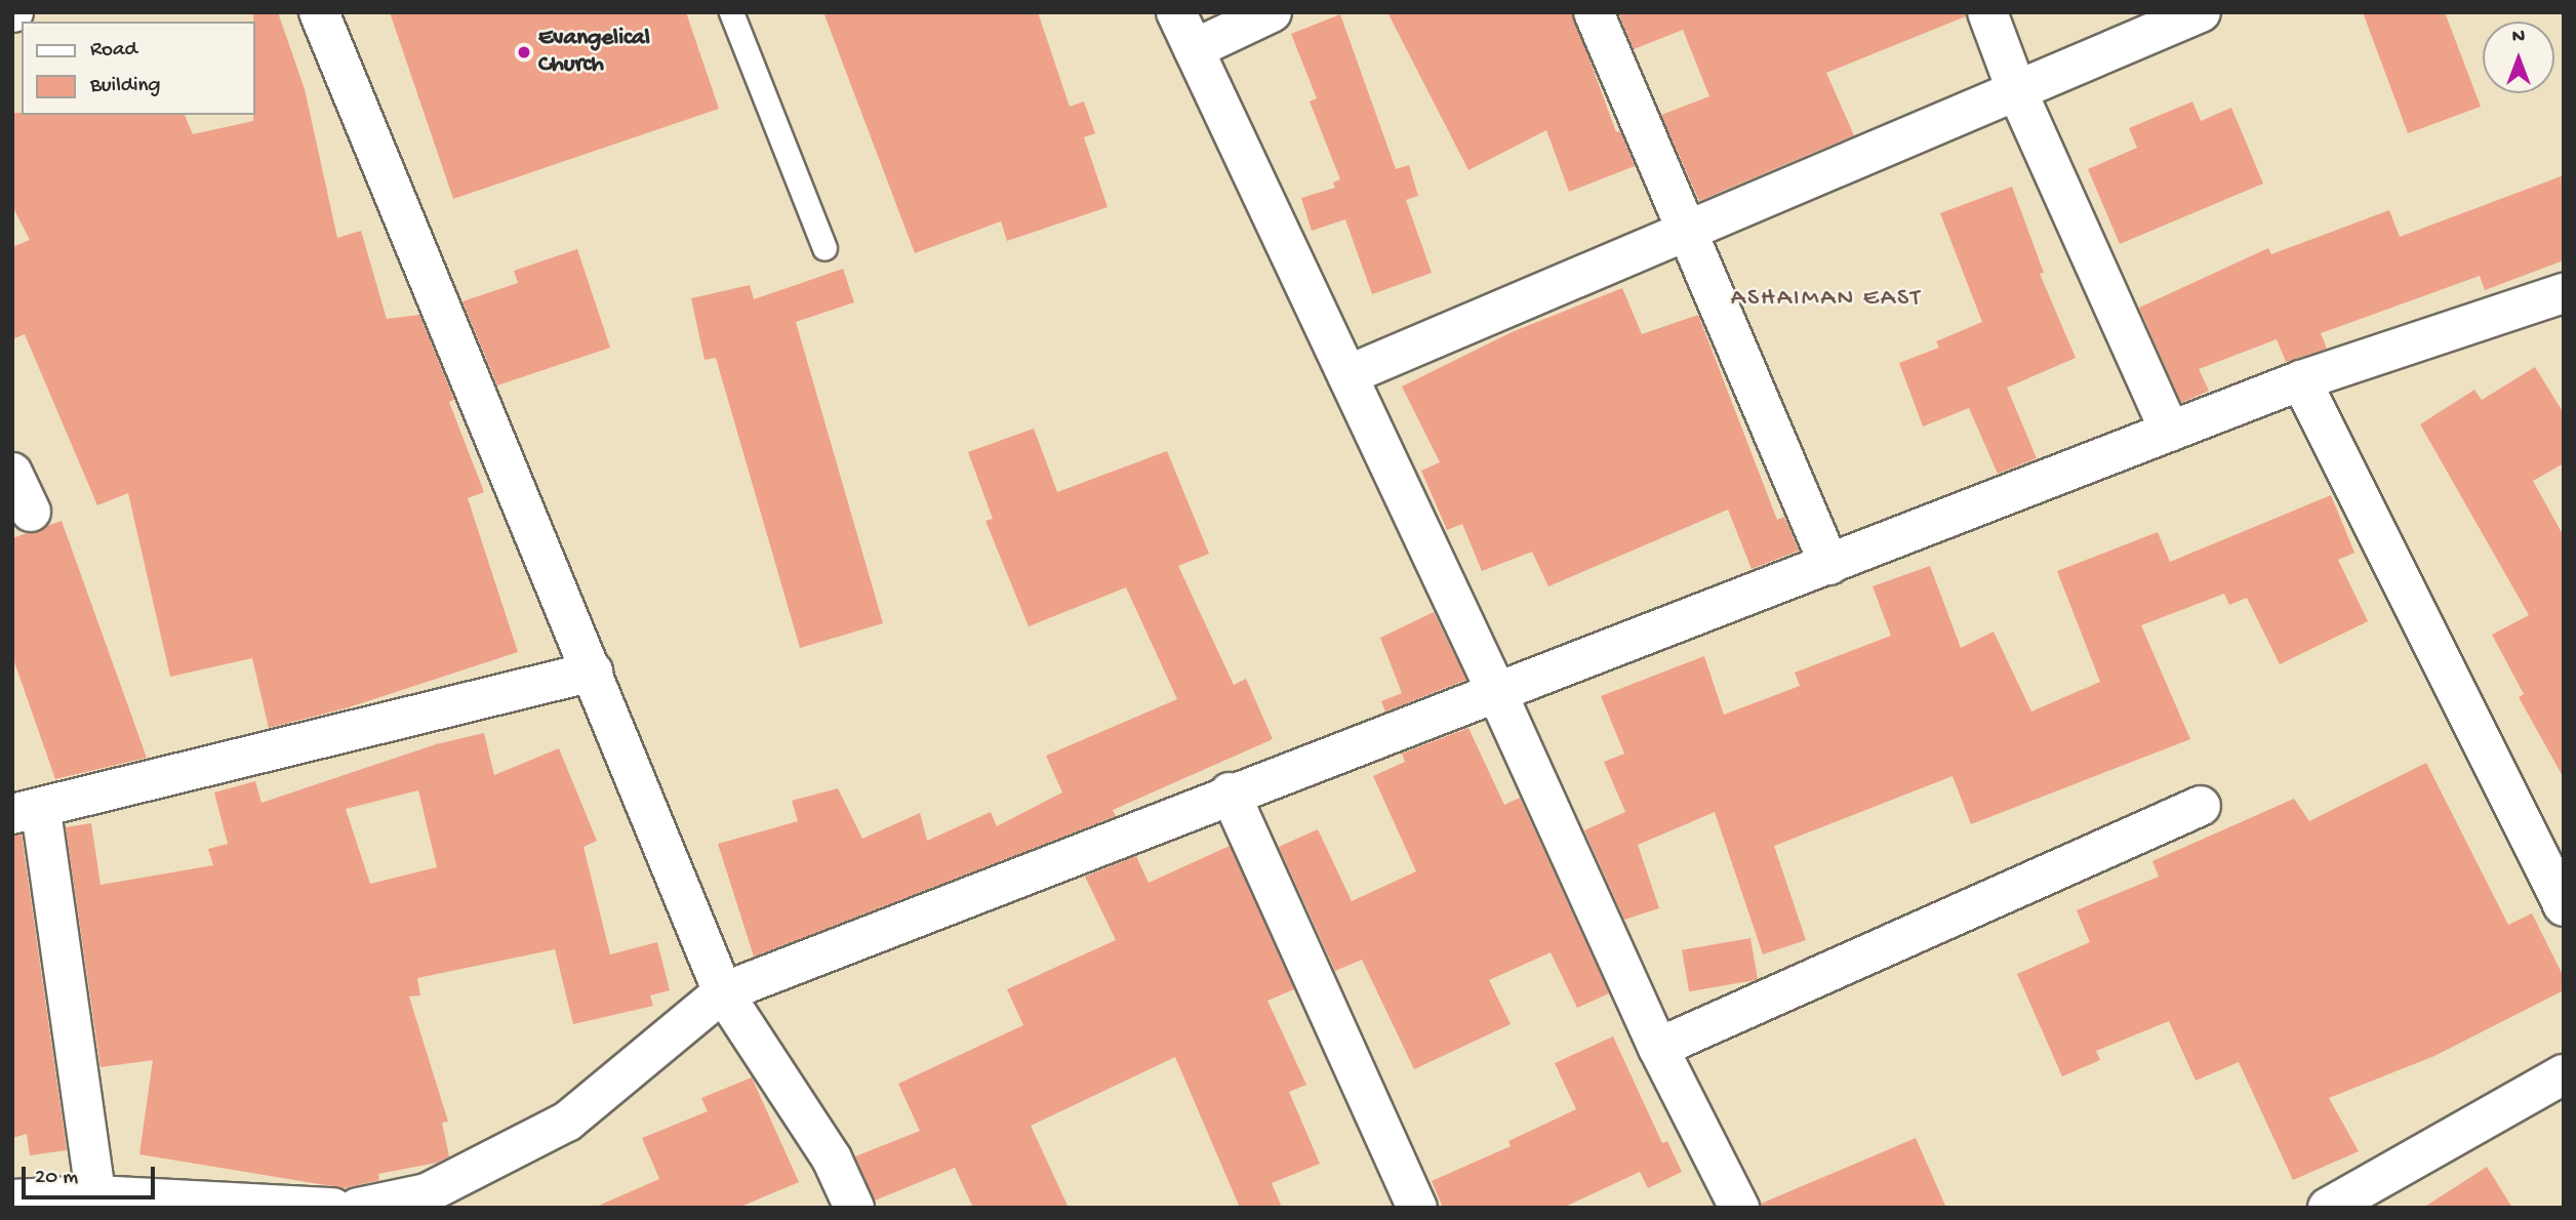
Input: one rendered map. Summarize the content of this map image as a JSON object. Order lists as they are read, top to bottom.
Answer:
{
  "districts": ["ASHAIMAN EAST"],
  "places": ["Evangelical Church"],
  "legend": ["Road", "Building"],
  "scale_bar": "20 m",
  "north": "top"
}
